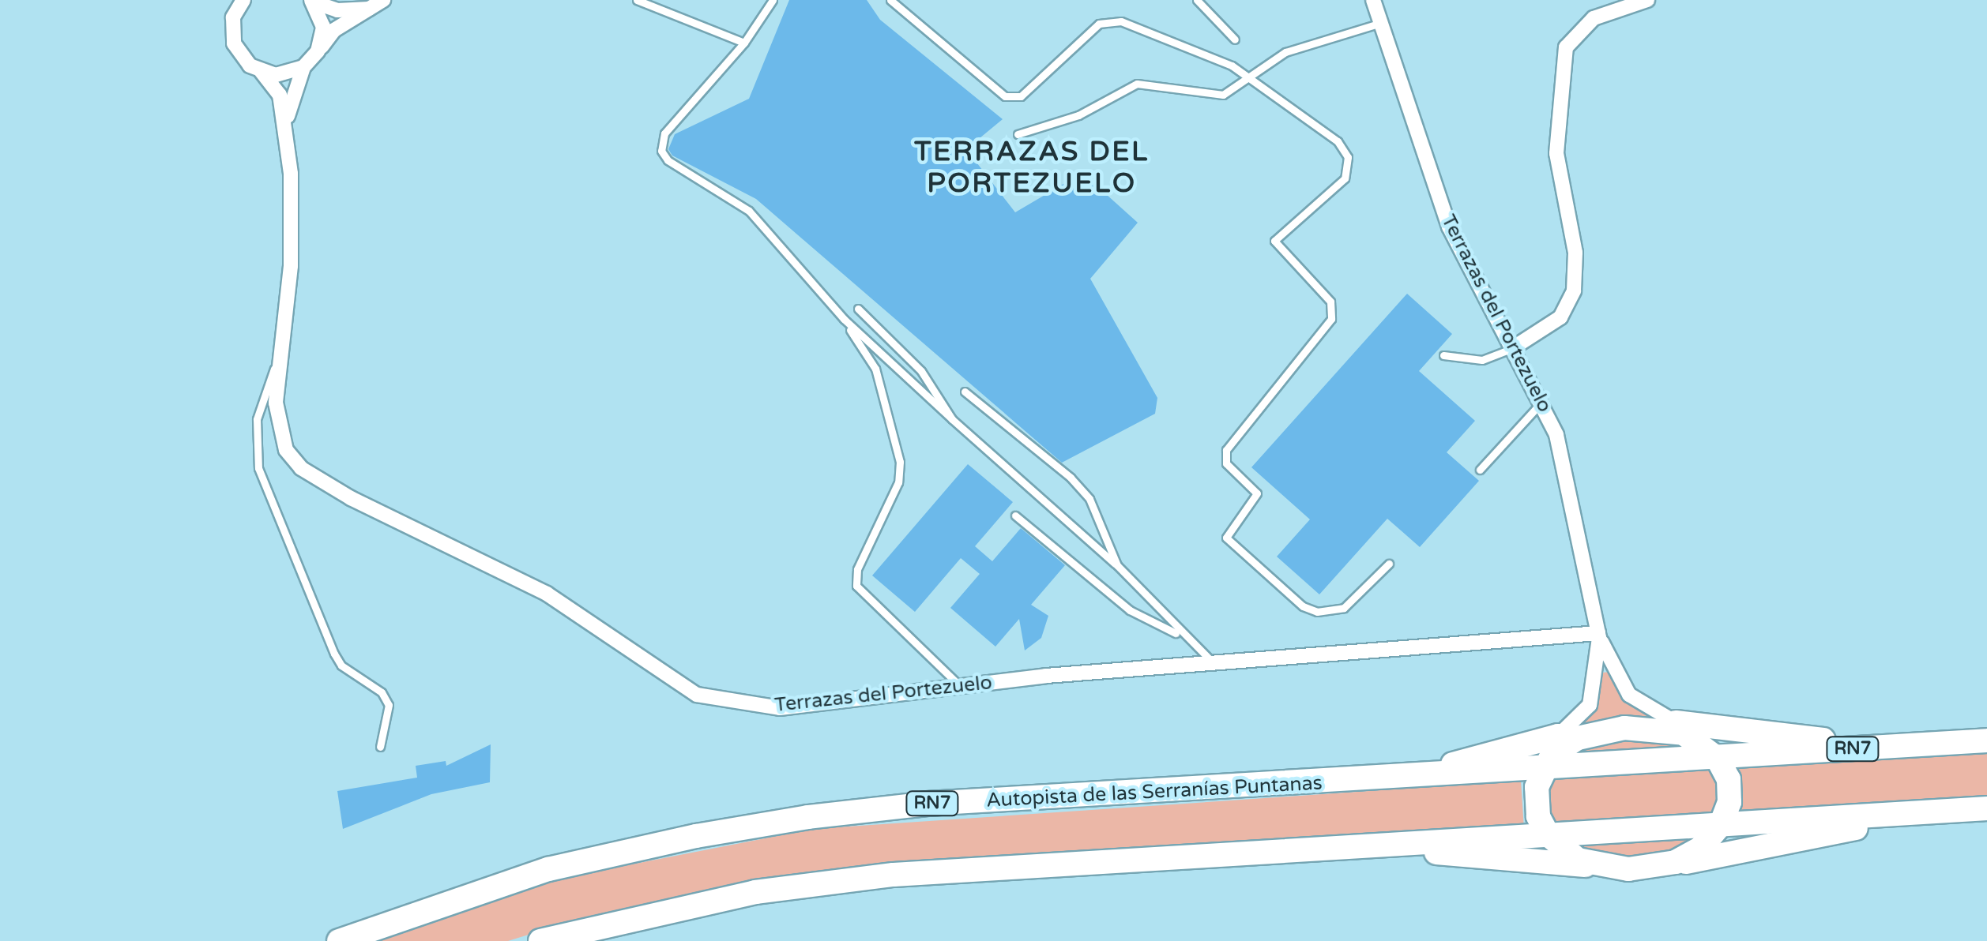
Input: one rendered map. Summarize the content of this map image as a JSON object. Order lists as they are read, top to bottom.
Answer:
{
  "streets": {
    "highway": ["RN7", "Autopista de las Serranías Puntanas"],
    "street": ["Terrazas del Portezuelo"]
  },
  "districts": ["TERRAZAS DEL PORTEZUELO"]
}
